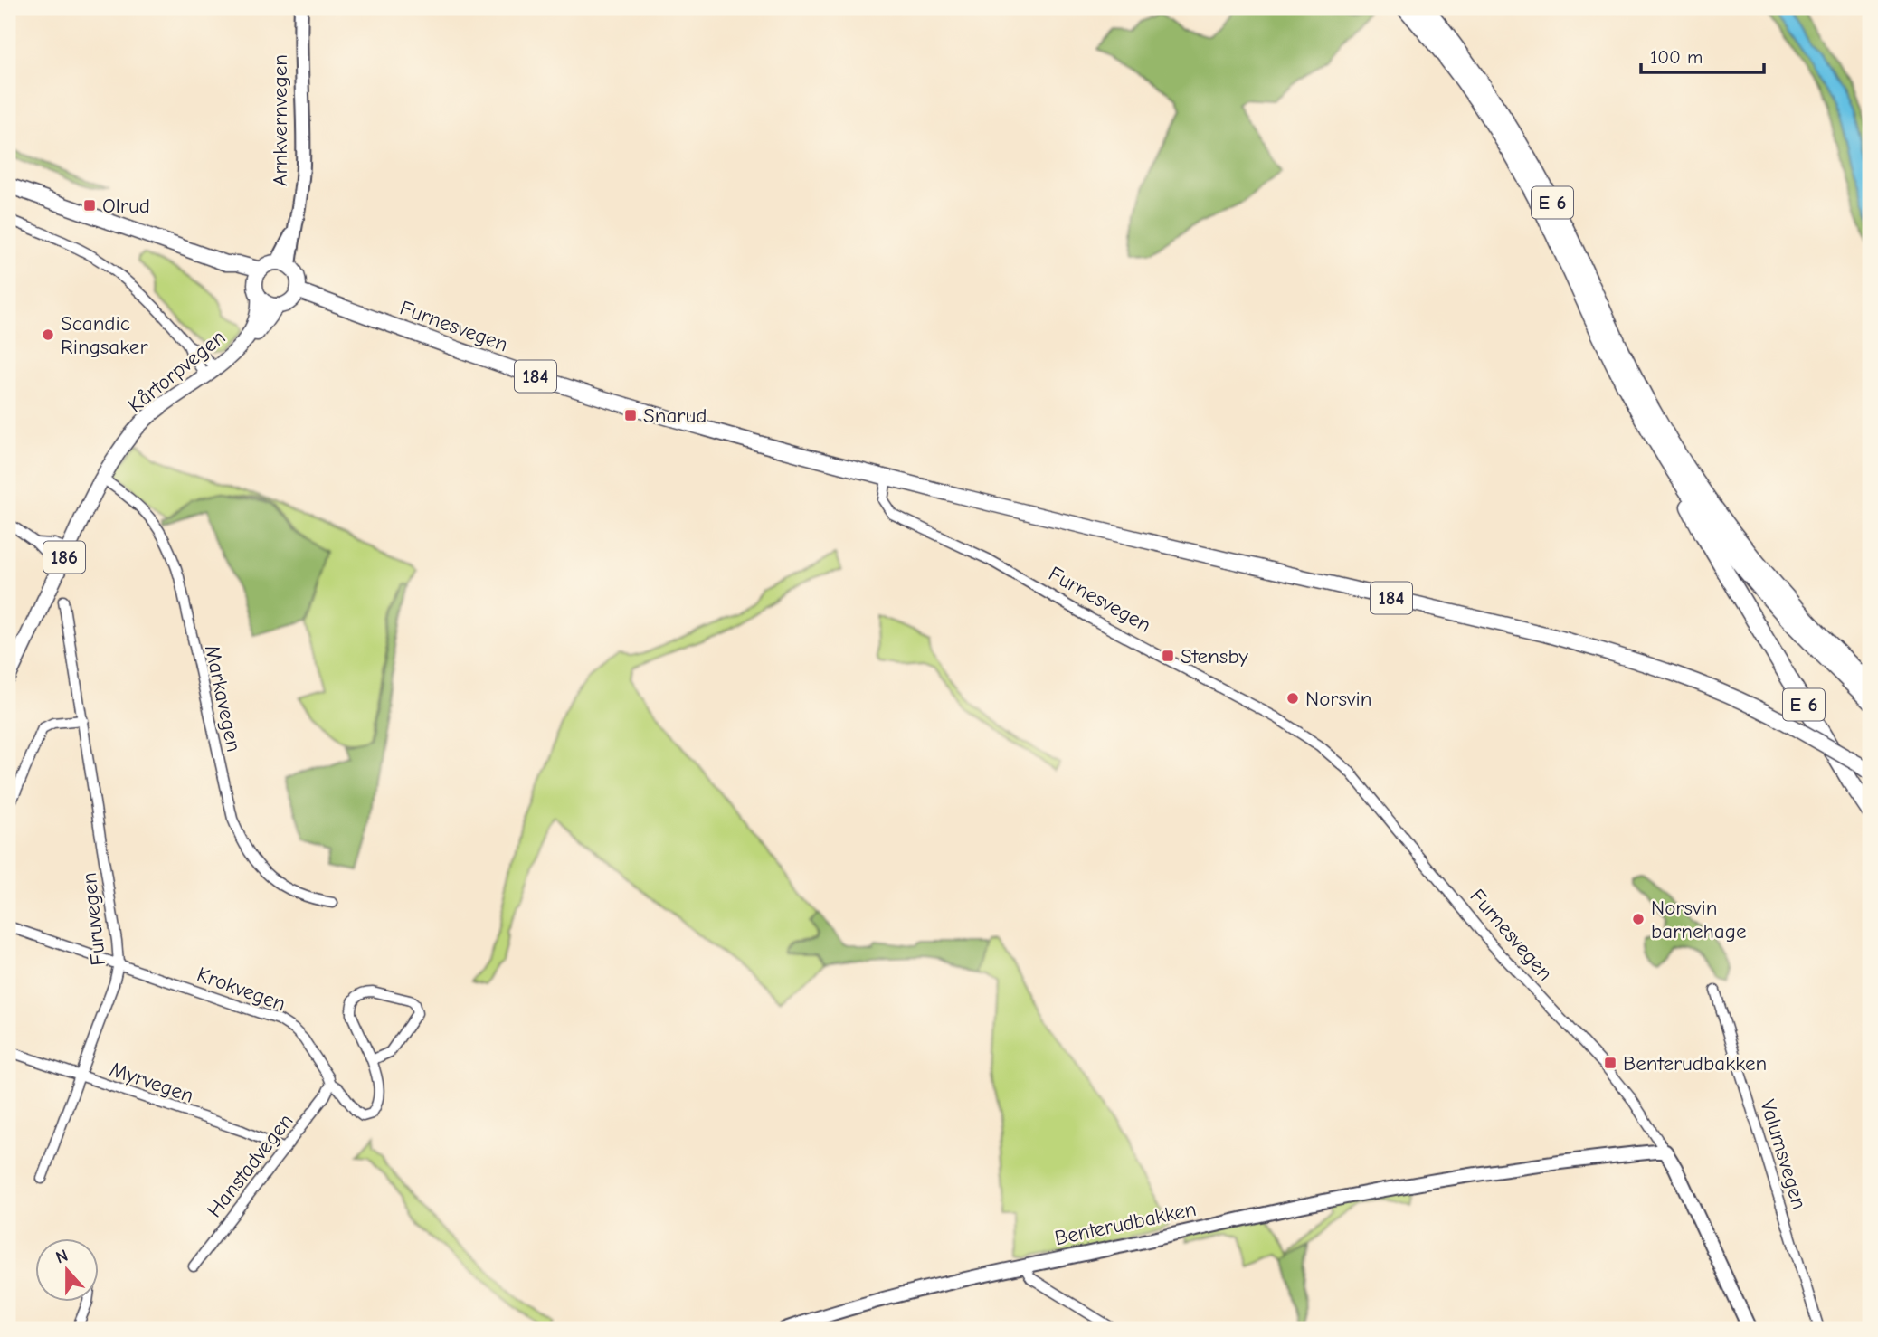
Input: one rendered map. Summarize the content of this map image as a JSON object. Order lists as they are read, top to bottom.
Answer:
{
  "streets": {
    "highway": ["E 6"],
    "main road": [
      "Arnkvernvegen",
      "Furnesvegen",
      "Kårtorpvegen",
      "184",
      "186",
      "Benterudbakken"
    ],
    "street": [
      "Markavegen",
      "Furuvegen",
      "Krokvegen",
      "Myrvegen",
      "Valumsvegen",
      "Hanstadvegen"
    ]
  },
  "crossings": [
    ["Arnkvernvegen", "Furnesvegen"],
    ["Arnkvernvegen", "Kårtorpvegen"],
    ["Furnesvegen", "Kårtorpvegen"],
    ["Furnesvegen", "184"],
    ["Furnesvegen", "Benterudbakken"],
    ["Kårtorpvegen", "Markavegen"],
    ["Furuvegen", "Krokvegen"],
    ["Furuvegen", "Myrvegen"],
    ["Krokvegen", "Hanstadvegen"],
    ["Myrvegen", "Hanstadvegen"]
  ],
  "places": {
    "transit": [
      "Olrud",
      "Snarud",
      "Stensby",
      "Benterudbakken"
    ],
    "other": ["Scandic Ringsaker", "Norsvin", "Norsvin barnehage"]
  },
  "scale_bar": "100 m",
  "north": "top"
}
